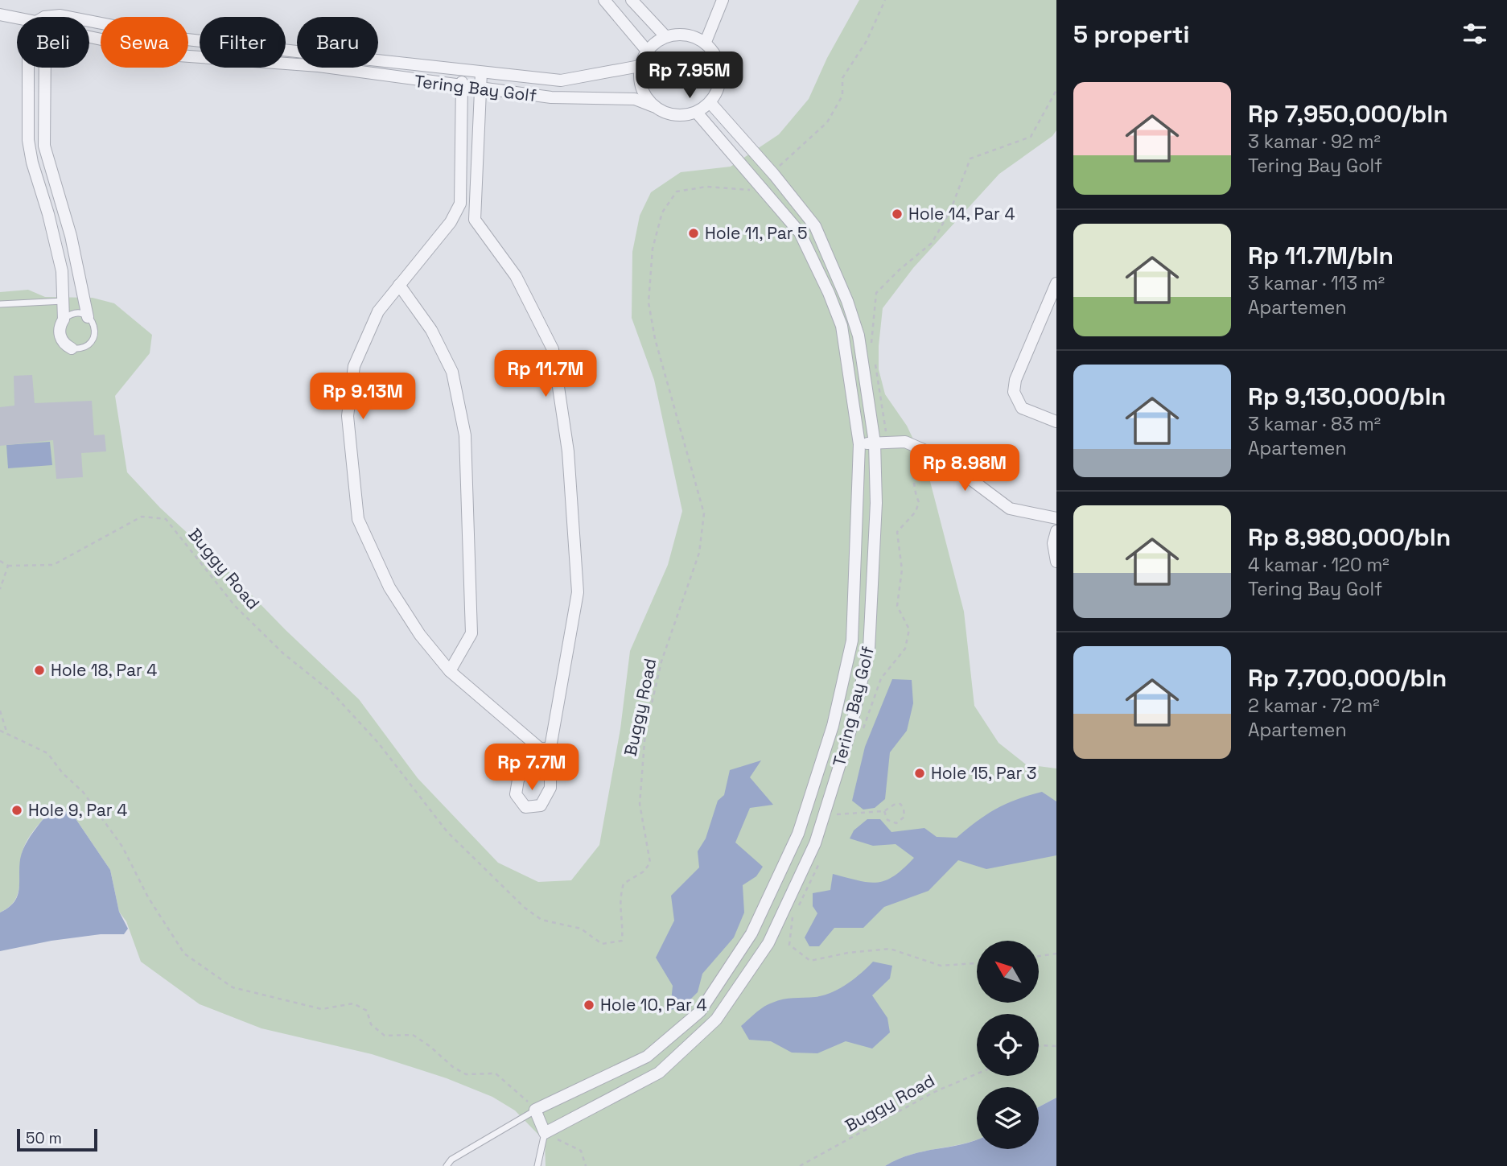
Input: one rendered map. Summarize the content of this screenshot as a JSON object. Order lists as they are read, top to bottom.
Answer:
{
  "streets": {
    "street": ["Tering Bay Golf"],
    "path": ["Buggy Road"]
  },
  "crossings": [
    ["Tering Bay Golf", "Buggy Road"]
  ],
  "places": [
    "Hole 14, Par 4",
    "Hole 11, Par 5",
    "Hole 18, Par 4",
    "Hole 15, Par 3",
    "Hole 9, Par 4",
    "Hole 10, Par 4"
  ],
  "scale_bar": "50 m",
  "north": "top left",
  "page": {
    "heading": "5 properti",
    "chip": [
      "Beli",
      "Sewa",
      "Filter",
      "Baru"
    ],
    "price": [
      "Rp 7.95M",
      "Rp 11.7M",
      "Rp 9.13M",
      "Rp 8.98M",
      "Rp 7.7M"
    ],
    "list": [
      {
        "name": "Rp 7,950,000/bln",
        "note": "3 kamar · 92 m² · Tering Bay Golf"
      },
      {
        "name": "Rp 11.7M/bln",
        "note": "3 kamar · 113 m² · Apartemen"
      },
      {
        "name": "Rp 9,130,000/bln",
        "note": "3 kamar · 83 m² · Apartemen"
      },
      {
        "name": "Rp 8,980,000/bln",
        "note": "4 kamar · 120 m² · Tering Bay Golf"
      },
      {
        "name": "Rp 7,700,000/bln",
        "note": "2 kamar · 72 m² · Apartemen"
      }
    ],
    "scale": "50 m"
  }
}
